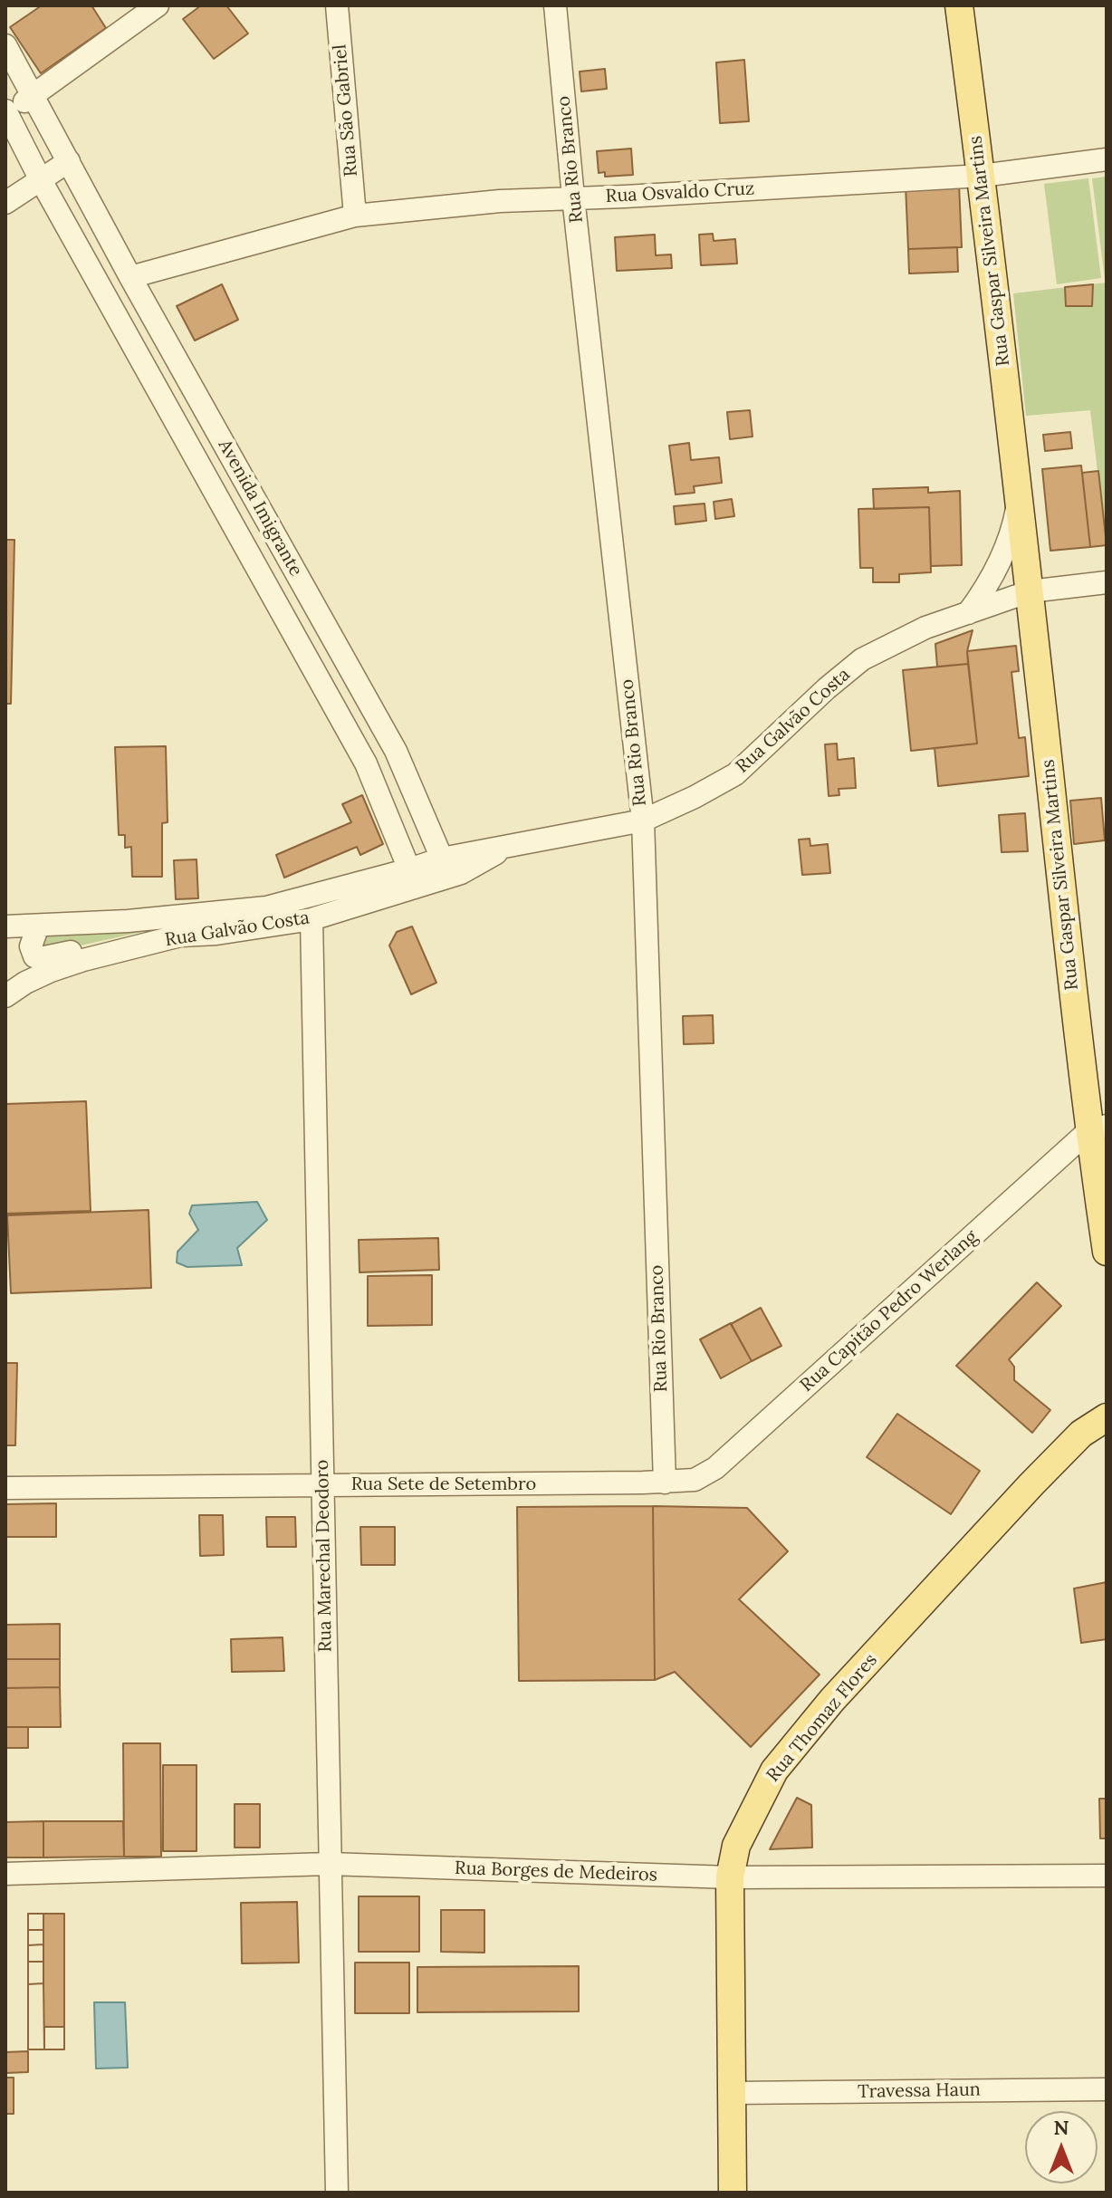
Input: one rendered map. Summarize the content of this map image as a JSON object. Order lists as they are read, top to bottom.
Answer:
{
  "streets": {
    "main road": ["Rua Gaspar Silveira Martins", "Rua Thomaz Flores"],
    "street": [
      "Rua São Gabriel",
      "Rua Rio Branco",
      "Rua Osvaldo Cruz",
      "Avenida Imigrante",
      "Rua Galvão Costa",
      "Rua Capitão Pedro Werlang",
      "Rua Sete de Setembro",
      "Rua Marechal Deodoro",
      "Rua Borges de Medeiros",
      "Travessa Haun"
    ]
  },
  "crossings": [
    ["Rua São Gabriel", "Rua Osvaldo Cruz"],
    ["Rua Rio Branco", "Rua Osvaldo Cruz"],
    ["Rua Rio Branco", "Rua Galvão Costa"],
    ["Rua Rio Branco", "Rua Capitão Pedro Werlang"],
    ["Rua Rio Branco", "Rua Sete de Setembro"],
    ["Rua Osvaldo Cruz", "Rua Gaspar Silveira Martins"],
    ["Rua Osvaldo Cruz", "Avenida Imigrante"],
    ["Rua Gaspar Silveira Martins", "Rua Galvão Costa"],
    ["Rua Gaspar Silveira Martins", "Rua Capitão Pedro Werlang"],
    ["Avenida Imigrante", "Rua Galvão Costa"],
    ["Rua Galvão Costa", "Rua Marechal Deodoro"],
    ["Rua Capitão Pedro Werlang", "Rua Sete de Setembro"],
    ["Rua Sete de Setembro", "Rua Marechal Deodoro"],
    ["Rua Marechal Deodoro", "Rua Borges de Medeiros"],
    ["Rua Thomaz Flores", "Rua Borges de Medeiros"],
    ["Rua Thomaz Flores", "Travessa Haun"]
  ],
  "north": "top"
}
